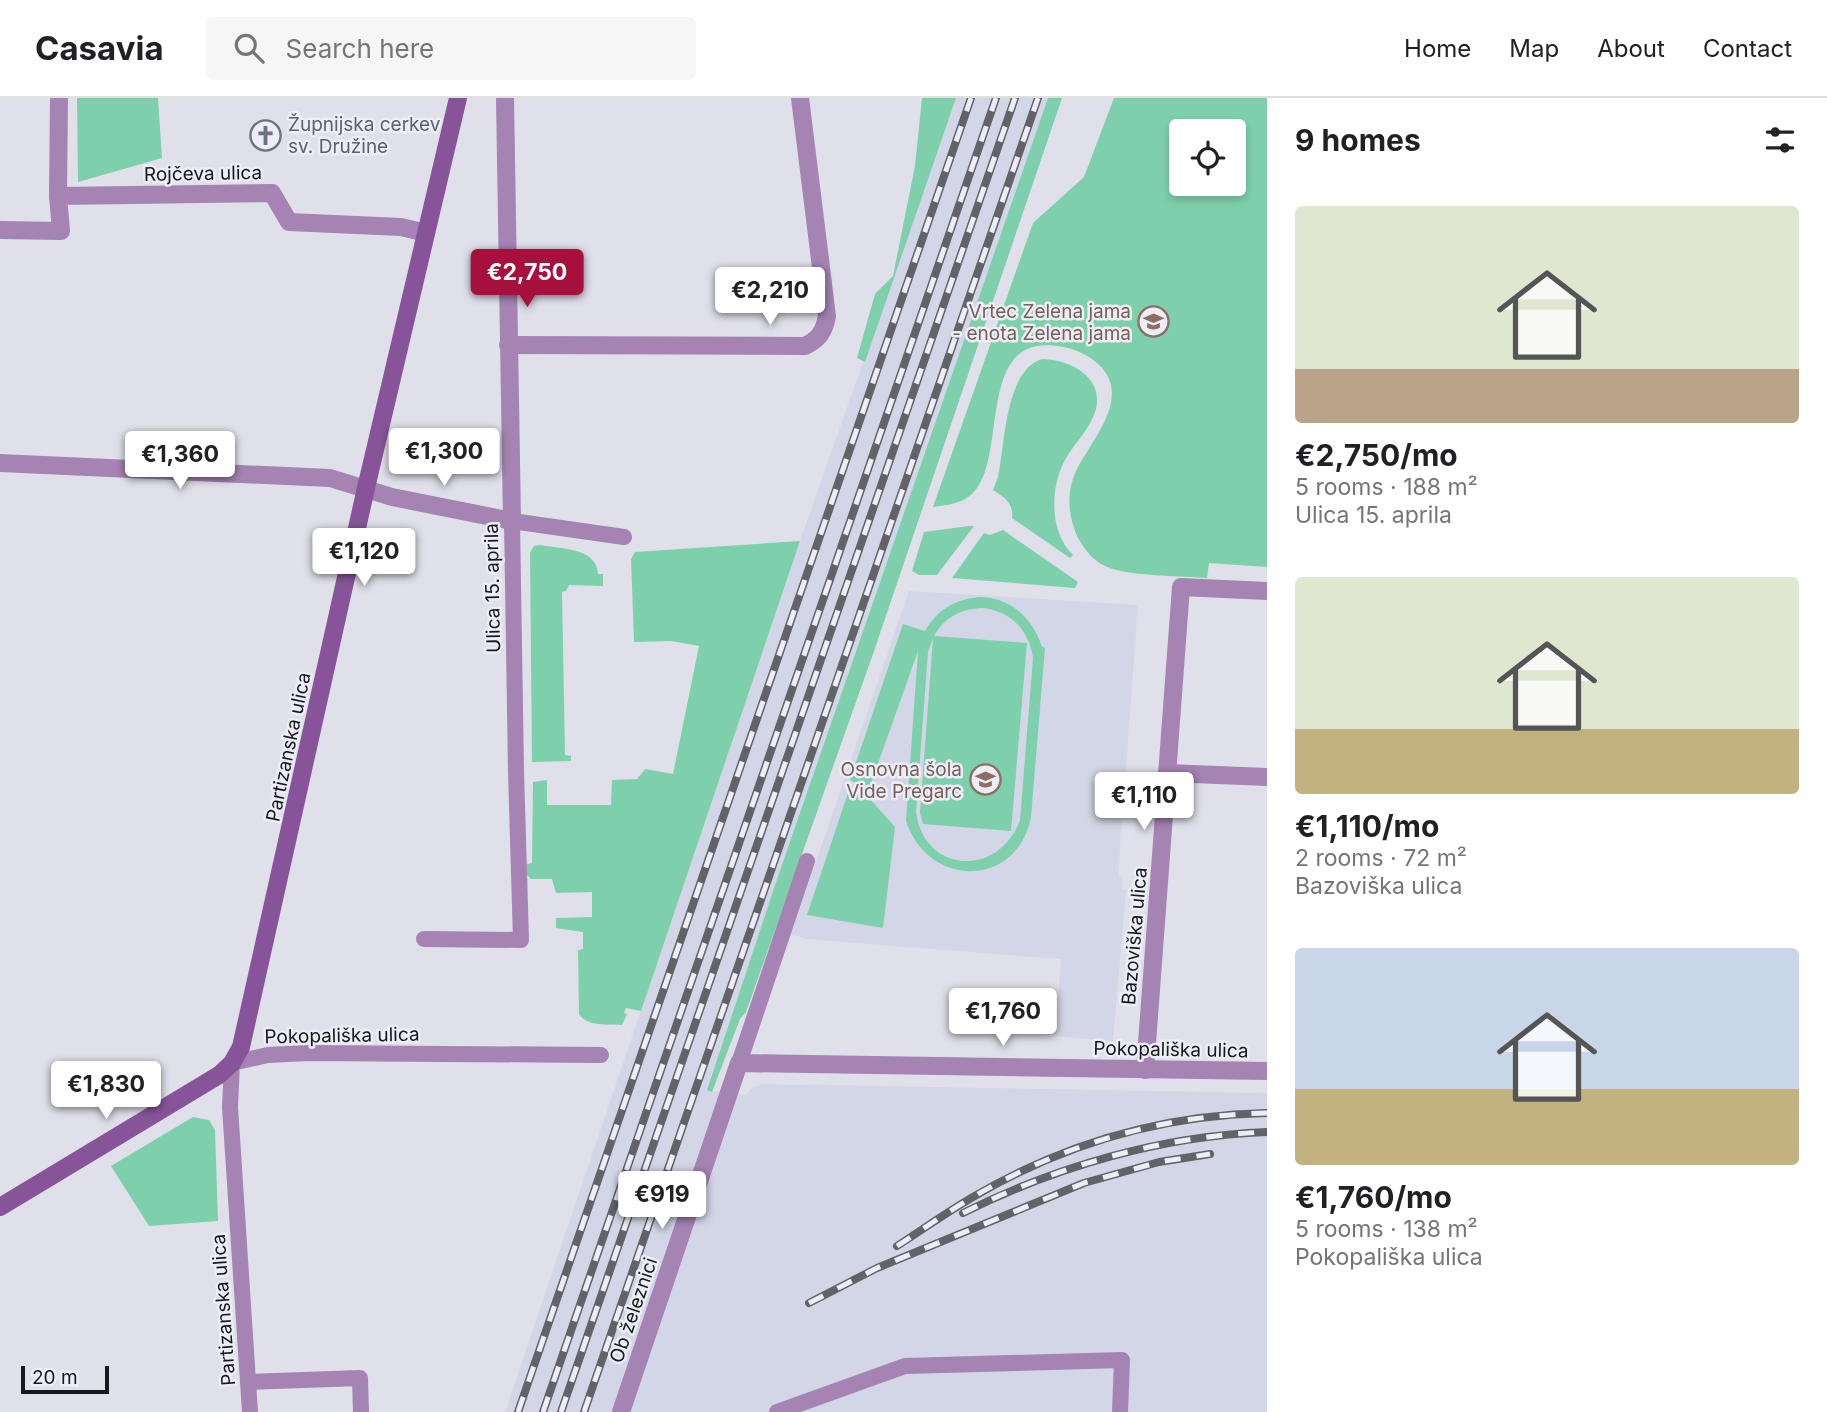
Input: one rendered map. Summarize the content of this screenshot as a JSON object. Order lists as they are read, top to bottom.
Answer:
{
  "streets": {
    "street": [
      "Rojčeva ulica",
      "Ulica 15. aprila",
      "Partizanska ulica",
      "Bazoviška ulica",
      "Pokopališka ulica",
      "Ob železnici"
    ]
  },
  "crossings": [
    ["Rojčeva ulica", "Partizanska ulica"],
    ["Partizanska ulica", "Pokopališka ulica"],
    ["Bazoviška ulica", "Pokopališka ulica"],
    ["Pokopališka ulica", "Ob železnici"]
  ],
  "places": {
    "church": ["Župnijska cerkev sv. Družine"],
    "school or university": ["Vrtec Zelena jama - enota Zelena jama", "Osnovna šola Vide Pregarc"]
  },
  "scale_bar": "20 m",
  "page": {
    "header": "Casavia",
    "search": "Search here",
    "nav": [
      "Home",
      "Map",
      "About",
      "Contact"
    ],
    "heading": "9 homes",
    "list": [
      {
        "name": "€2,750/mo",
        "note": "5 rooms · 188 m² · Ulica 15. aprila"
      },
      {
        "name": "€1,110/mo",
        "note": "2 rooms · 72 m² · Bazoviška ulica"
      },
      {
        "name": "€1,760/mo",
        "note": "5 rooms · 138 m² · Pokopališka ulica"
      }
    ],
    "price": [
      "€2,750",
      "€2,210",
      "€1,300",
      "€1,360",
      "€1,120",
      "€1,110",
      "€1,760",
      "€1,830",
      "€919"
    ],
    "scale": "20 m"
  }
}
